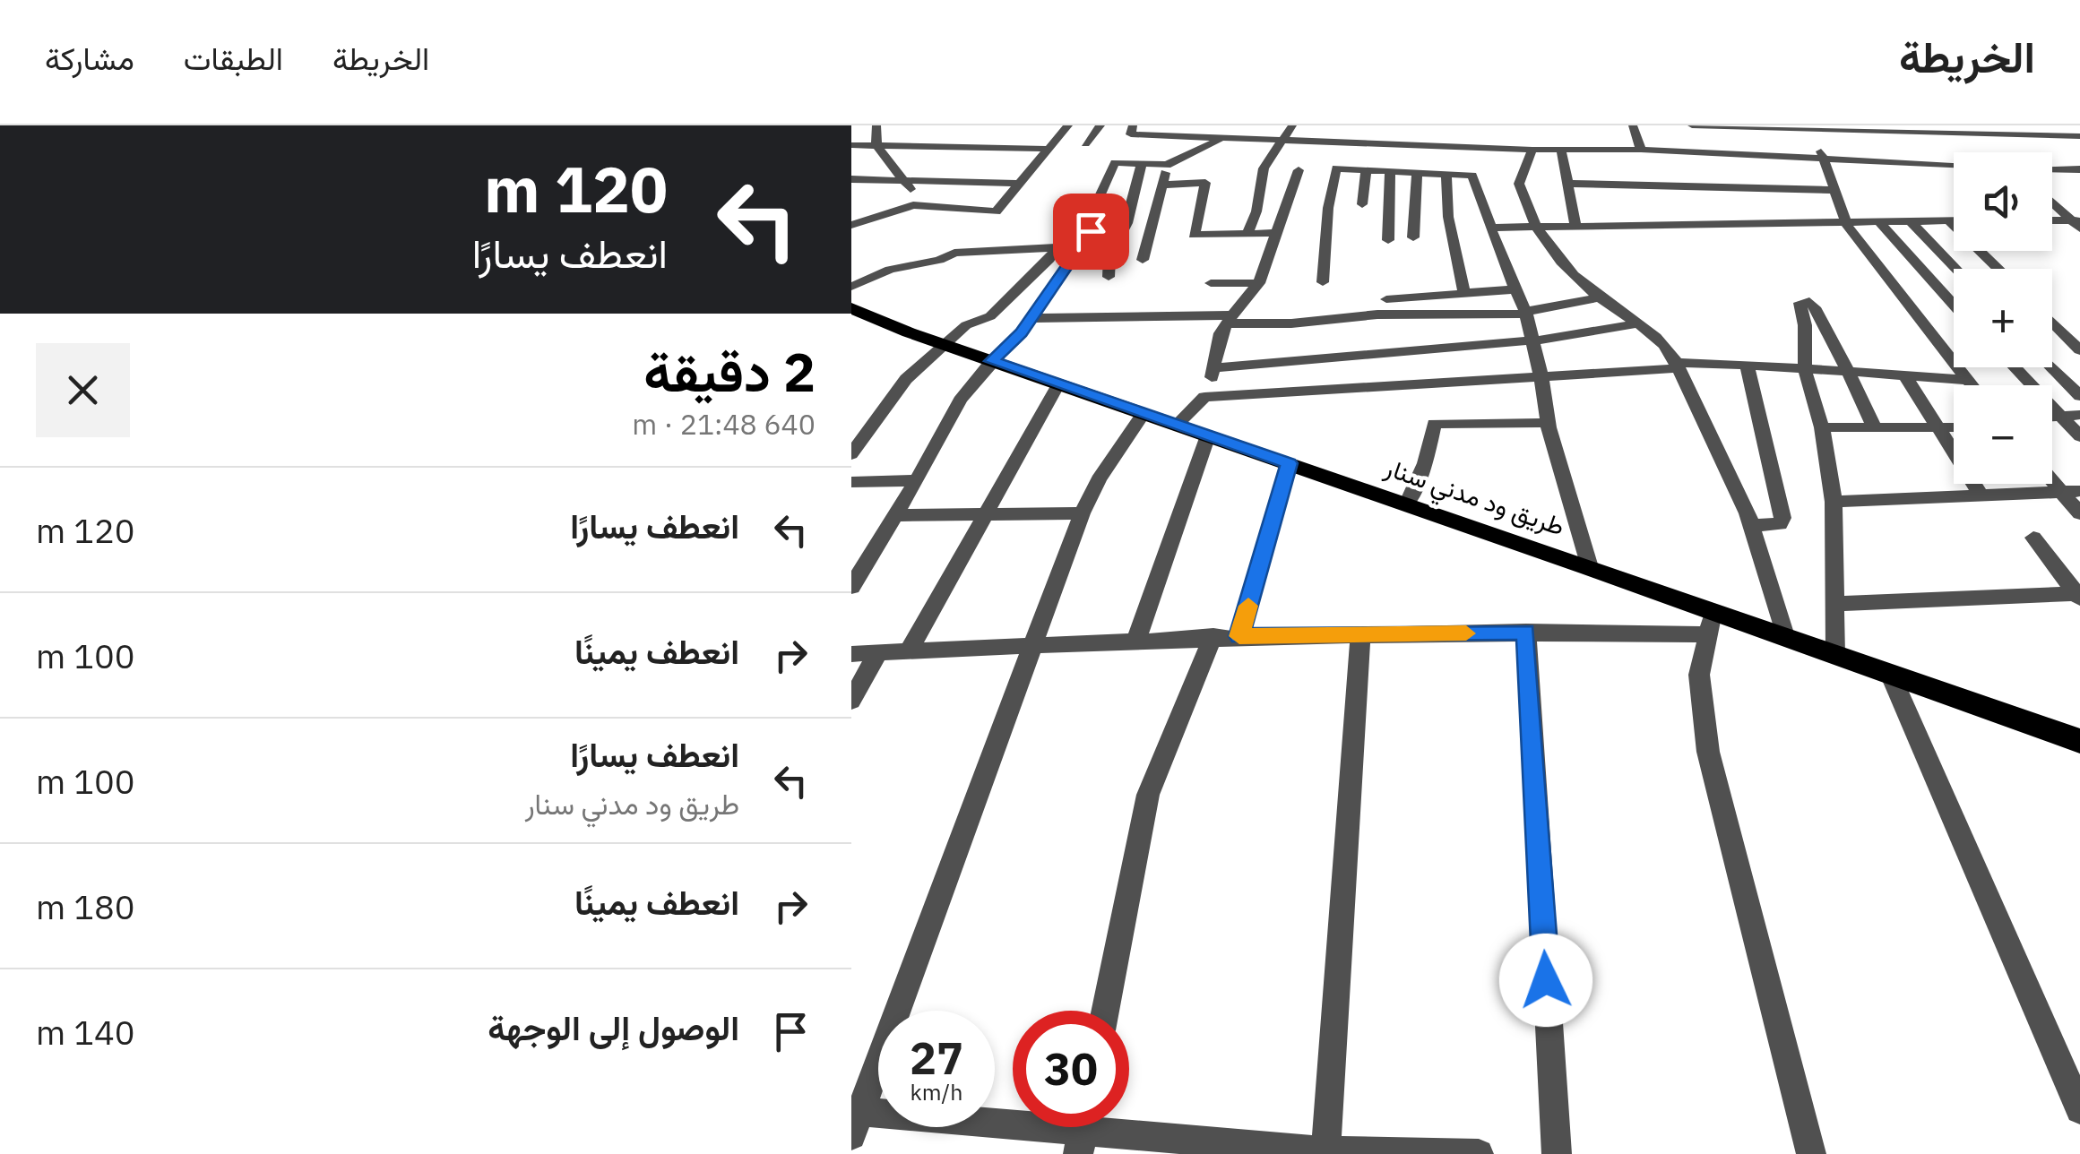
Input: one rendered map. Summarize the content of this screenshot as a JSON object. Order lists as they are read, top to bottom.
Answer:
{
  "streets": {
    "highway": ["طريق ود مدني سنار"]
  },
  "page": {
    "header": "الخريطة",
    "nav": ["الخريطة", "الطبقات", "مشاركة"],
    "turn": ["120 m", "انعطف يسارًا"],
    "map_buttons": ["+", "−"],
    "heading": ["2 دقيقة", "640 m · 21:48"],
    "list": [
      {
        "name": "انعطف يسارًا",
        "value": "120 m"
      },
      {
        "name": "انعطف يمينًا",
        "value": "100 m"
      },
      {
        "name": "انعطف يسارًا",
        "note": "طريق ود مدني سنار",
        "value": "100 m"
      },
      {
        "name": "انعطف يمينًا",
        "value": "180 m"
      },
      {
        "name": "الوصول إلى الوجهة",
        "value": "140 m"
      }
    ],
    "speed": "27 km/h",
    "limit": "30"
  }
}
